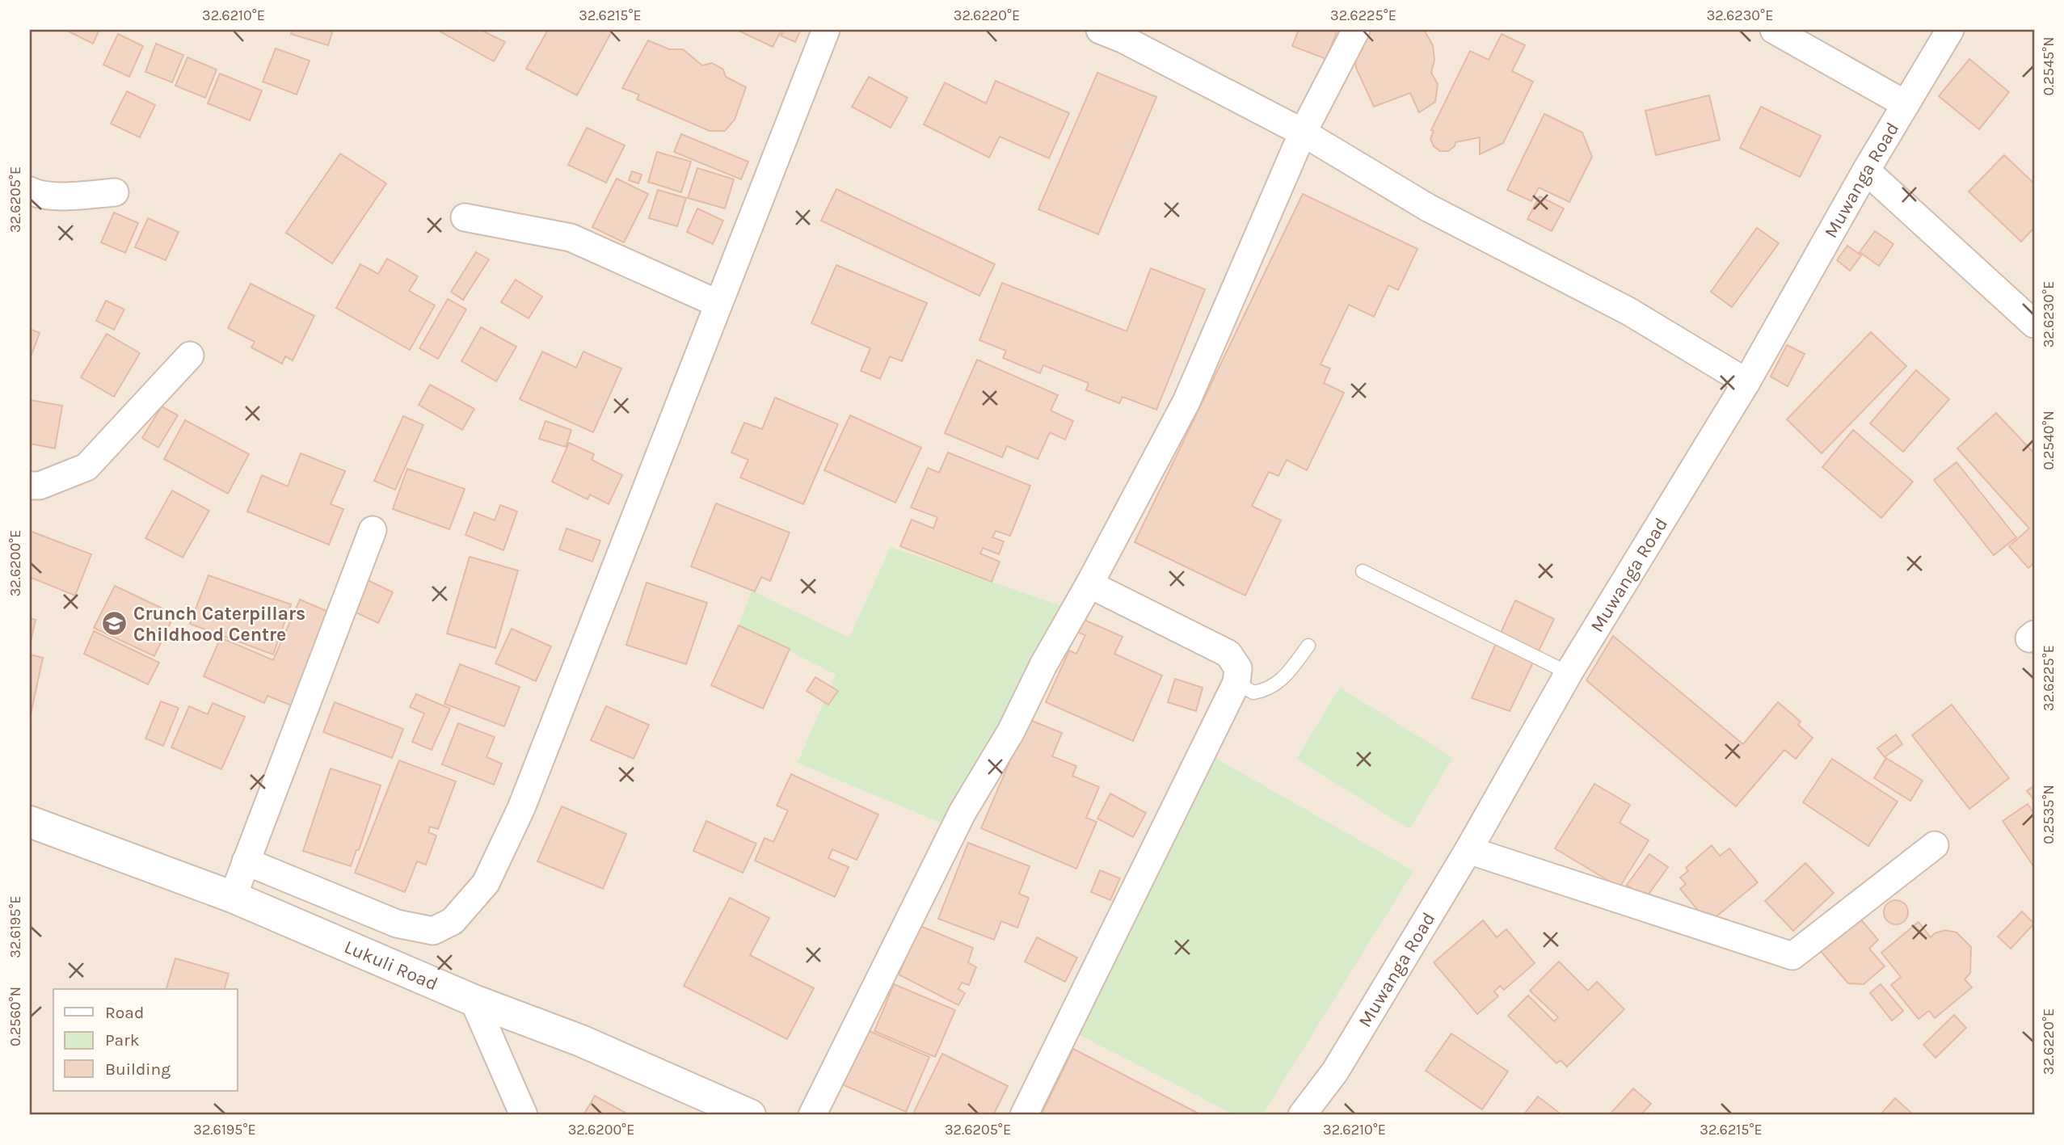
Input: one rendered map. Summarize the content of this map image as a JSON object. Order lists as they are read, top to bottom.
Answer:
{
  "streets": {
    "street": ["Muwanga Road", "Lukuli Road"]
  },
  "places": {
    "school or university": ["Crunch Caterpillars Childhood Centre"]
  },
  "legend": ["Road", "Park", "Building"],
  "coordinates": [
    "32.6210°E",
    "32.6215°E",
    "32.6220°E",
    "32.6225°E",
    "32.6230°E",
    "0.2545°N",
    "32.6205°E",
    "0.2540°N",
    "32.6200°E",
    "0.2535°N",
    "32.6195°E",
    "0.2560°N"
  ]
}
